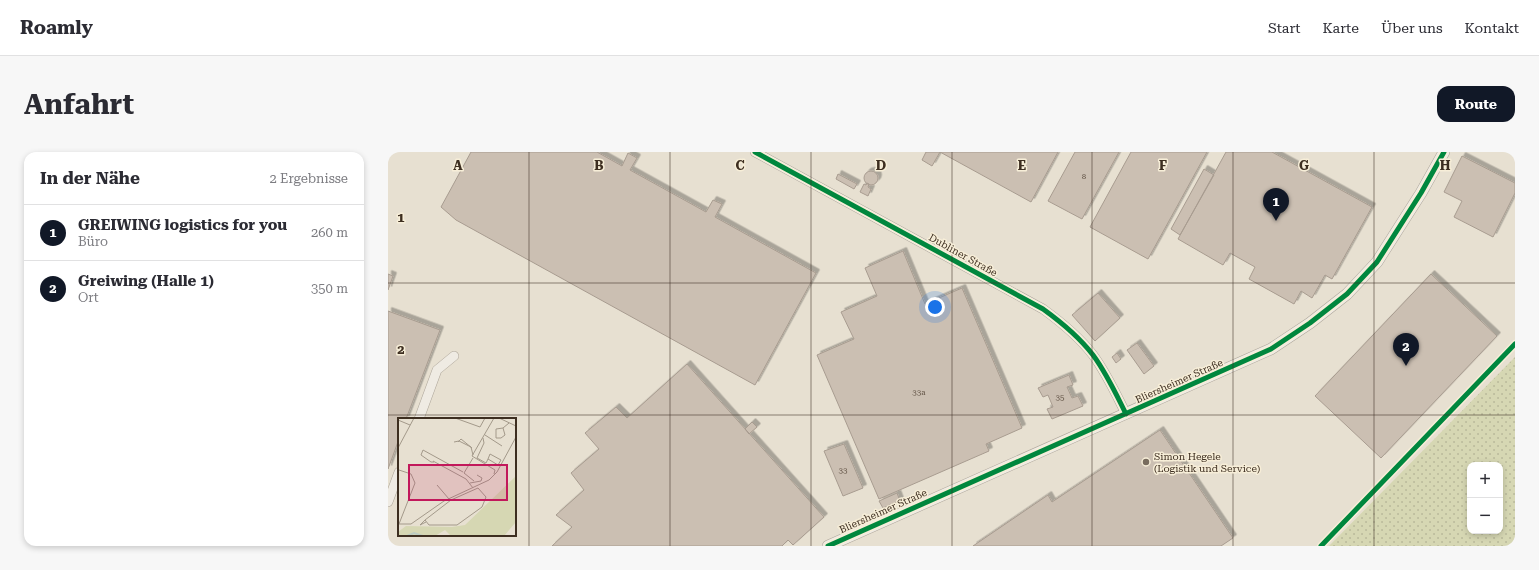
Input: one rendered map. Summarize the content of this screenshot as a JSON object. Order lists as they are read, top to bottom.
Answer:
{
  "streets": {
    "street": ["Dubliner Straße", "Bliersheimer Straße"]
  },
  "crossings": [
    ["Dubliner Straße", "Bliersheimer Straße"]
  ],
  "places": ["Simon Hegele (Logistik und Service)"],
  "house_numbers": [
    "8",
    "33a",
    "35",
    "33"
  ],
  "page": {
    "header": "Roamly",
    "nav": [
      "Start",
      "Karte",
      "Über uns",
      "Kontakt"
    ],
    "buttons": "Route",
    "title": "Anfahrt",
    "heading": ["In der Nähe", "2 Ergebnisse"],
    "pins": ["1", "2"],
    "list": [
      {
        "mark": "1",
        "name": "GREIWING logistics for you",
        "note": "Büro",
        "value": "260 m"
      },
      {
        "mark": "2",
        "name": "Greiwing (Halle 1)",
        "note": "Ort",
        "value": "350 m"
      }
    ],
    "map_buttons": ["+", "−"]
  },
  "grid": {
    "columns": [
      "A",
      "B",
      "C",
      "D",
      "E",
      "F",
      "G",
      "H"
    ],
    "rows": ["1", "2"]
  }
}
